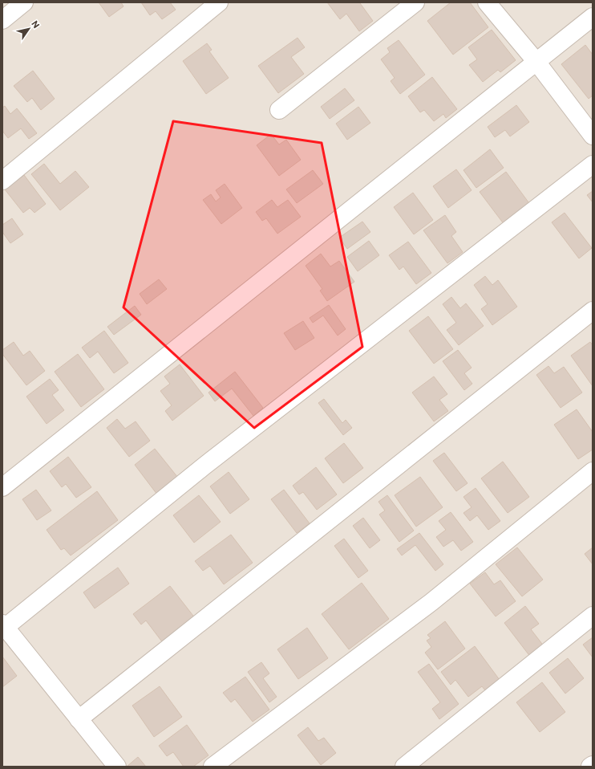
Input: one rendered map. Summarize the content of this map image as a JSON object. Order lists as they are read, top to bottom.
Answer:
{
  "north": "top right"
}
